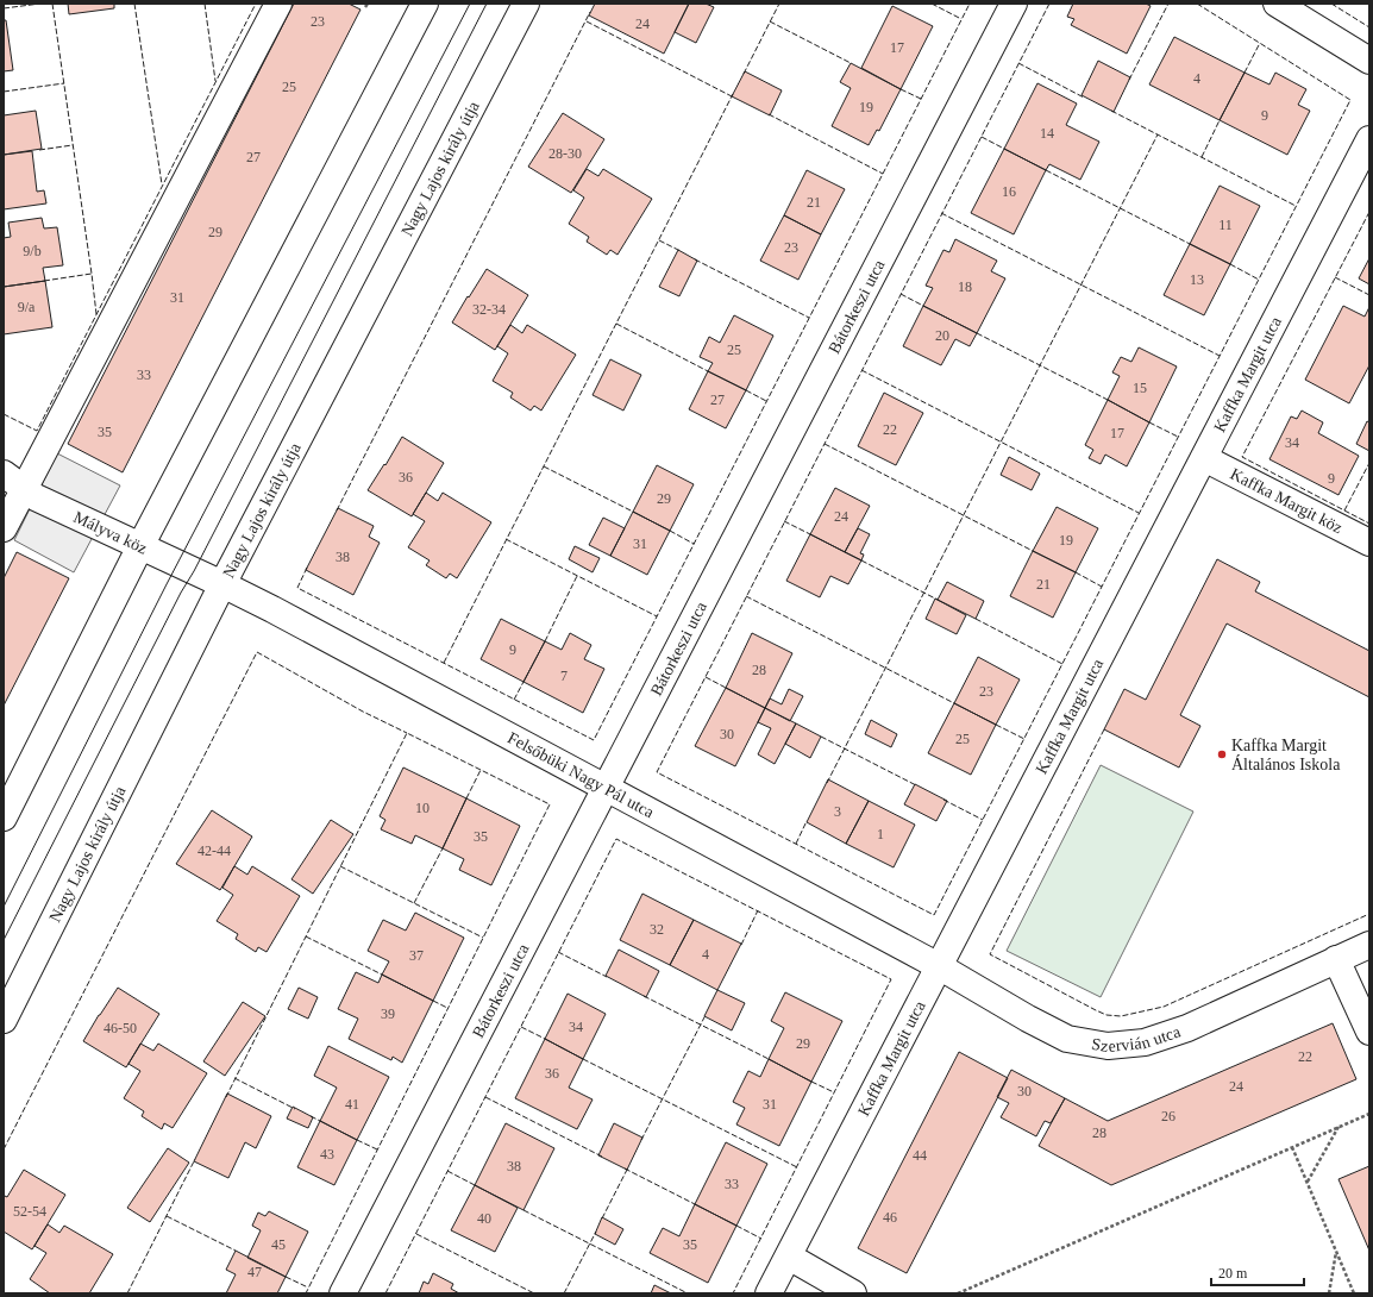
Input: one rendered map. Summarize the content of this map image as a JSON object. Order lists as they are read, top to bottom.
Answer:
{
  "streets": {
    "street": [
      "Nagy Lajos király útja",
      "Bátorkeszi utca",
      "Kaffka Margit utca",
      "Kaffka Margit köz",
      "Mályva köz",
      "Felsőbüki Nagy Pál utca",
      "Szervián utca"
    ]
  },
  "crossings": [
    ["Nagy Lajos király útja", "Mályva köz"],
    ["Nagy Lajos király útja", "Felsőbüki Nagy Pál utca"],
    ["Bátorkeszi utca", "Felsőbüki Nagy Pál utca"],
    ["Kaffka Margit utca", "Kaffka Margit köz"],
    ["Kaffka Margit utca", "Felsőbüki Nagy Pál utca"],
    ["Kaffka Margit utca", "Szervián utca"],
    ["Mályva köz", "Felsőbüki Nagy Pál utca"],
    ["Felsőbüki Nagy Pál utca", "Szervián utca"]
  ],
  "places": ["Kaffka Margit Általános Iskola"],
  "house_numbers": [
    "23",
    "24",
    "17",
    "4",
    "25",
    "19",
    "9",
    "14",
    "28-30",
    "27",
    "16",
    "21",
    "11",
    "29",
    "23",
    "9/b",
    "13",
    "18",
    "31",
    "9/a",
    "32-34",
    "20",
    "25",
    "33",
    "15",
    "27",
    "22",
    "35",
    "17",
    "34",
    "36",
    "9",
    "29",
    "24",
    "19",
    "31",
    "38",
    "21",
    "9",
    "28",
    "7",
    "23",
    "30",
    "25",
    "10",
    "3",
    "1",
    "35",
    "42-44",
    "32",
    "4",
    "37",
    "39",
    "34",
    "46-50",
    "29",
    "22",
    "36",
    "24",
    "30",
    "41",
    "31",
    "26",
    "28",
    "43",
    "44",
    "38",
    "33",
    "52-54",
    "46",
    "40",
    "45",
    "35",
    "47"
  ],
  "scale_bar": "20 m"
}
